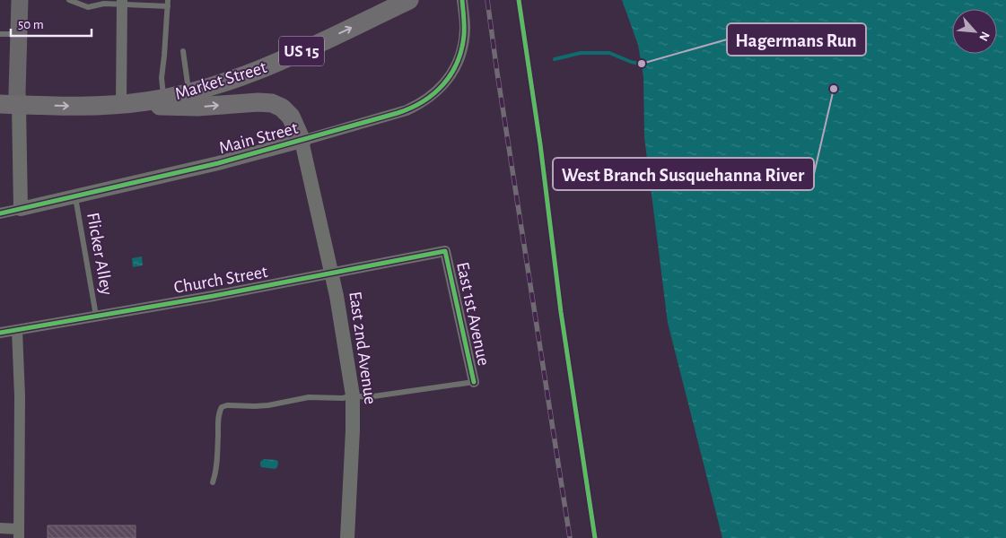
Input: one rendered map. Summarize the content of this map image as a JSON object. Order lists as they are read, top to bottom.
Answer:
{
  "streets": {
    "highway": ["US 15", "Market Street"],
    "street": [
      "Main Street",
      "Church Street",
      "East 1st Avenue",
      "East 2nd Avenue"
    ],
    "lane": ["Flicker Alley"]
  },
  "crossings": [
    ["Main Street", "Flicker Alley"],
    ["Main Street", "East 2nd Avenue"],
    ["Flicker Alley", "Church Street"],
    ["Church Street", "East 1st Avenue"],
    ["Church Street", "East 2nd Avenue"]
  ],
  "one_way": ["Market Street"],
  "places": ["Hagermans Run", "West Branch Susquehanna River"],
  "scale_bar": "50 m",
  "north": "bottom right"
}
